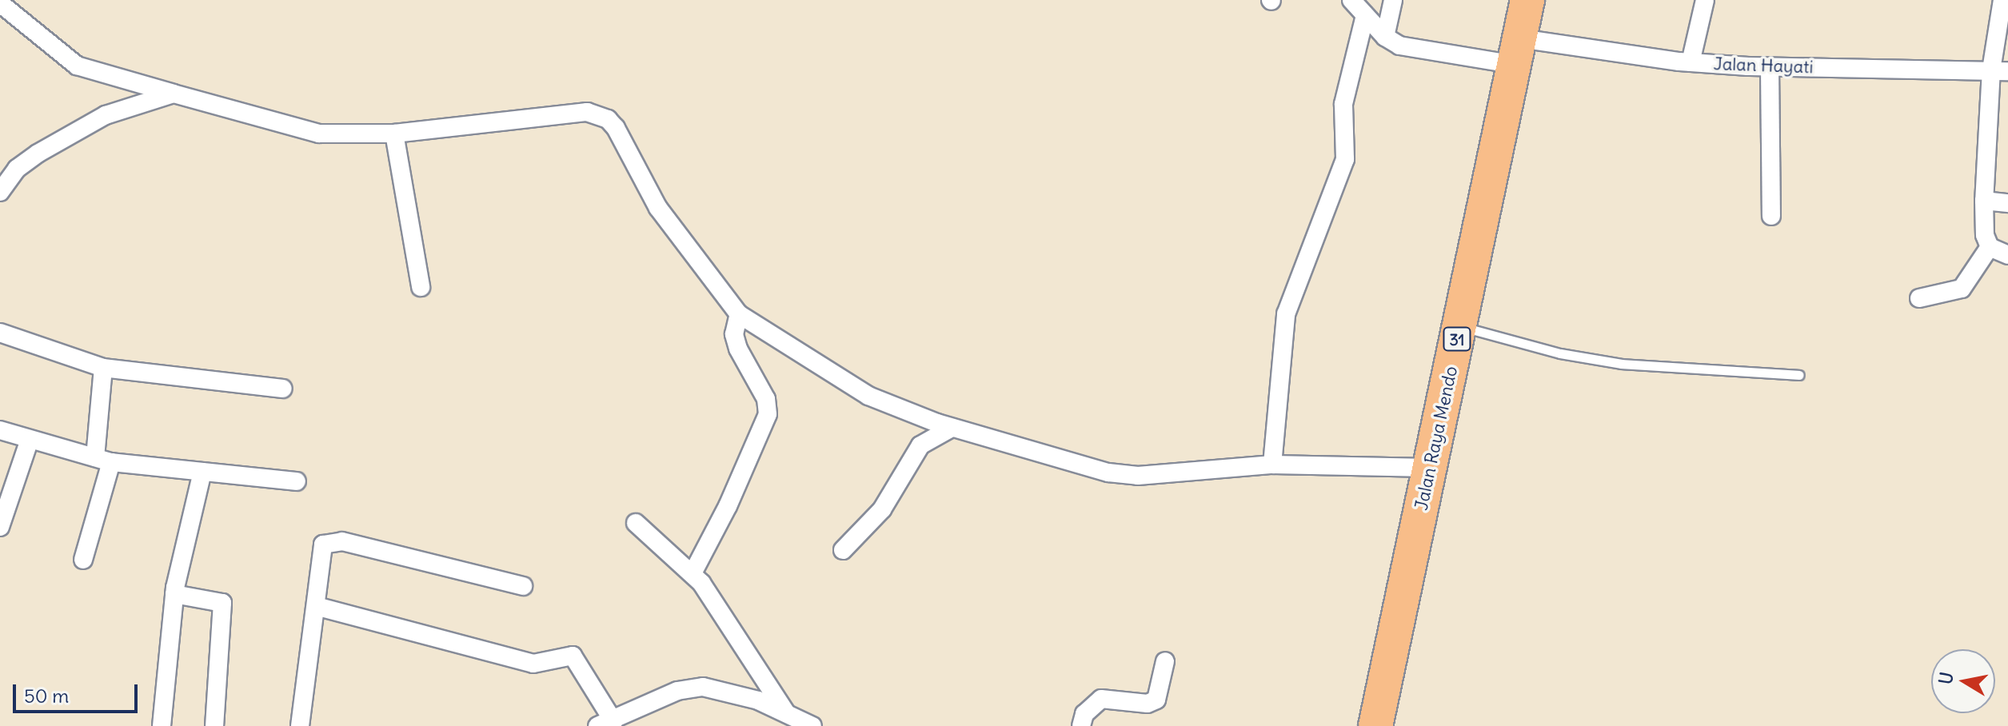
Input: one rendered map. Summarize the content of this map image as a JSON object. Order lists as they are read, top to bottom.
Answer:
{
  "streets": {
    "highway": ["31", "Jalan Raya Mendo"],
    "street": ["Jalan Hayati"]
  },
  "crossings": [
    ["Jalan Hayati", "Jalan Raya Mendo"]
  ],
  "scale_bar": "50 m",
  "north": "left"
}
